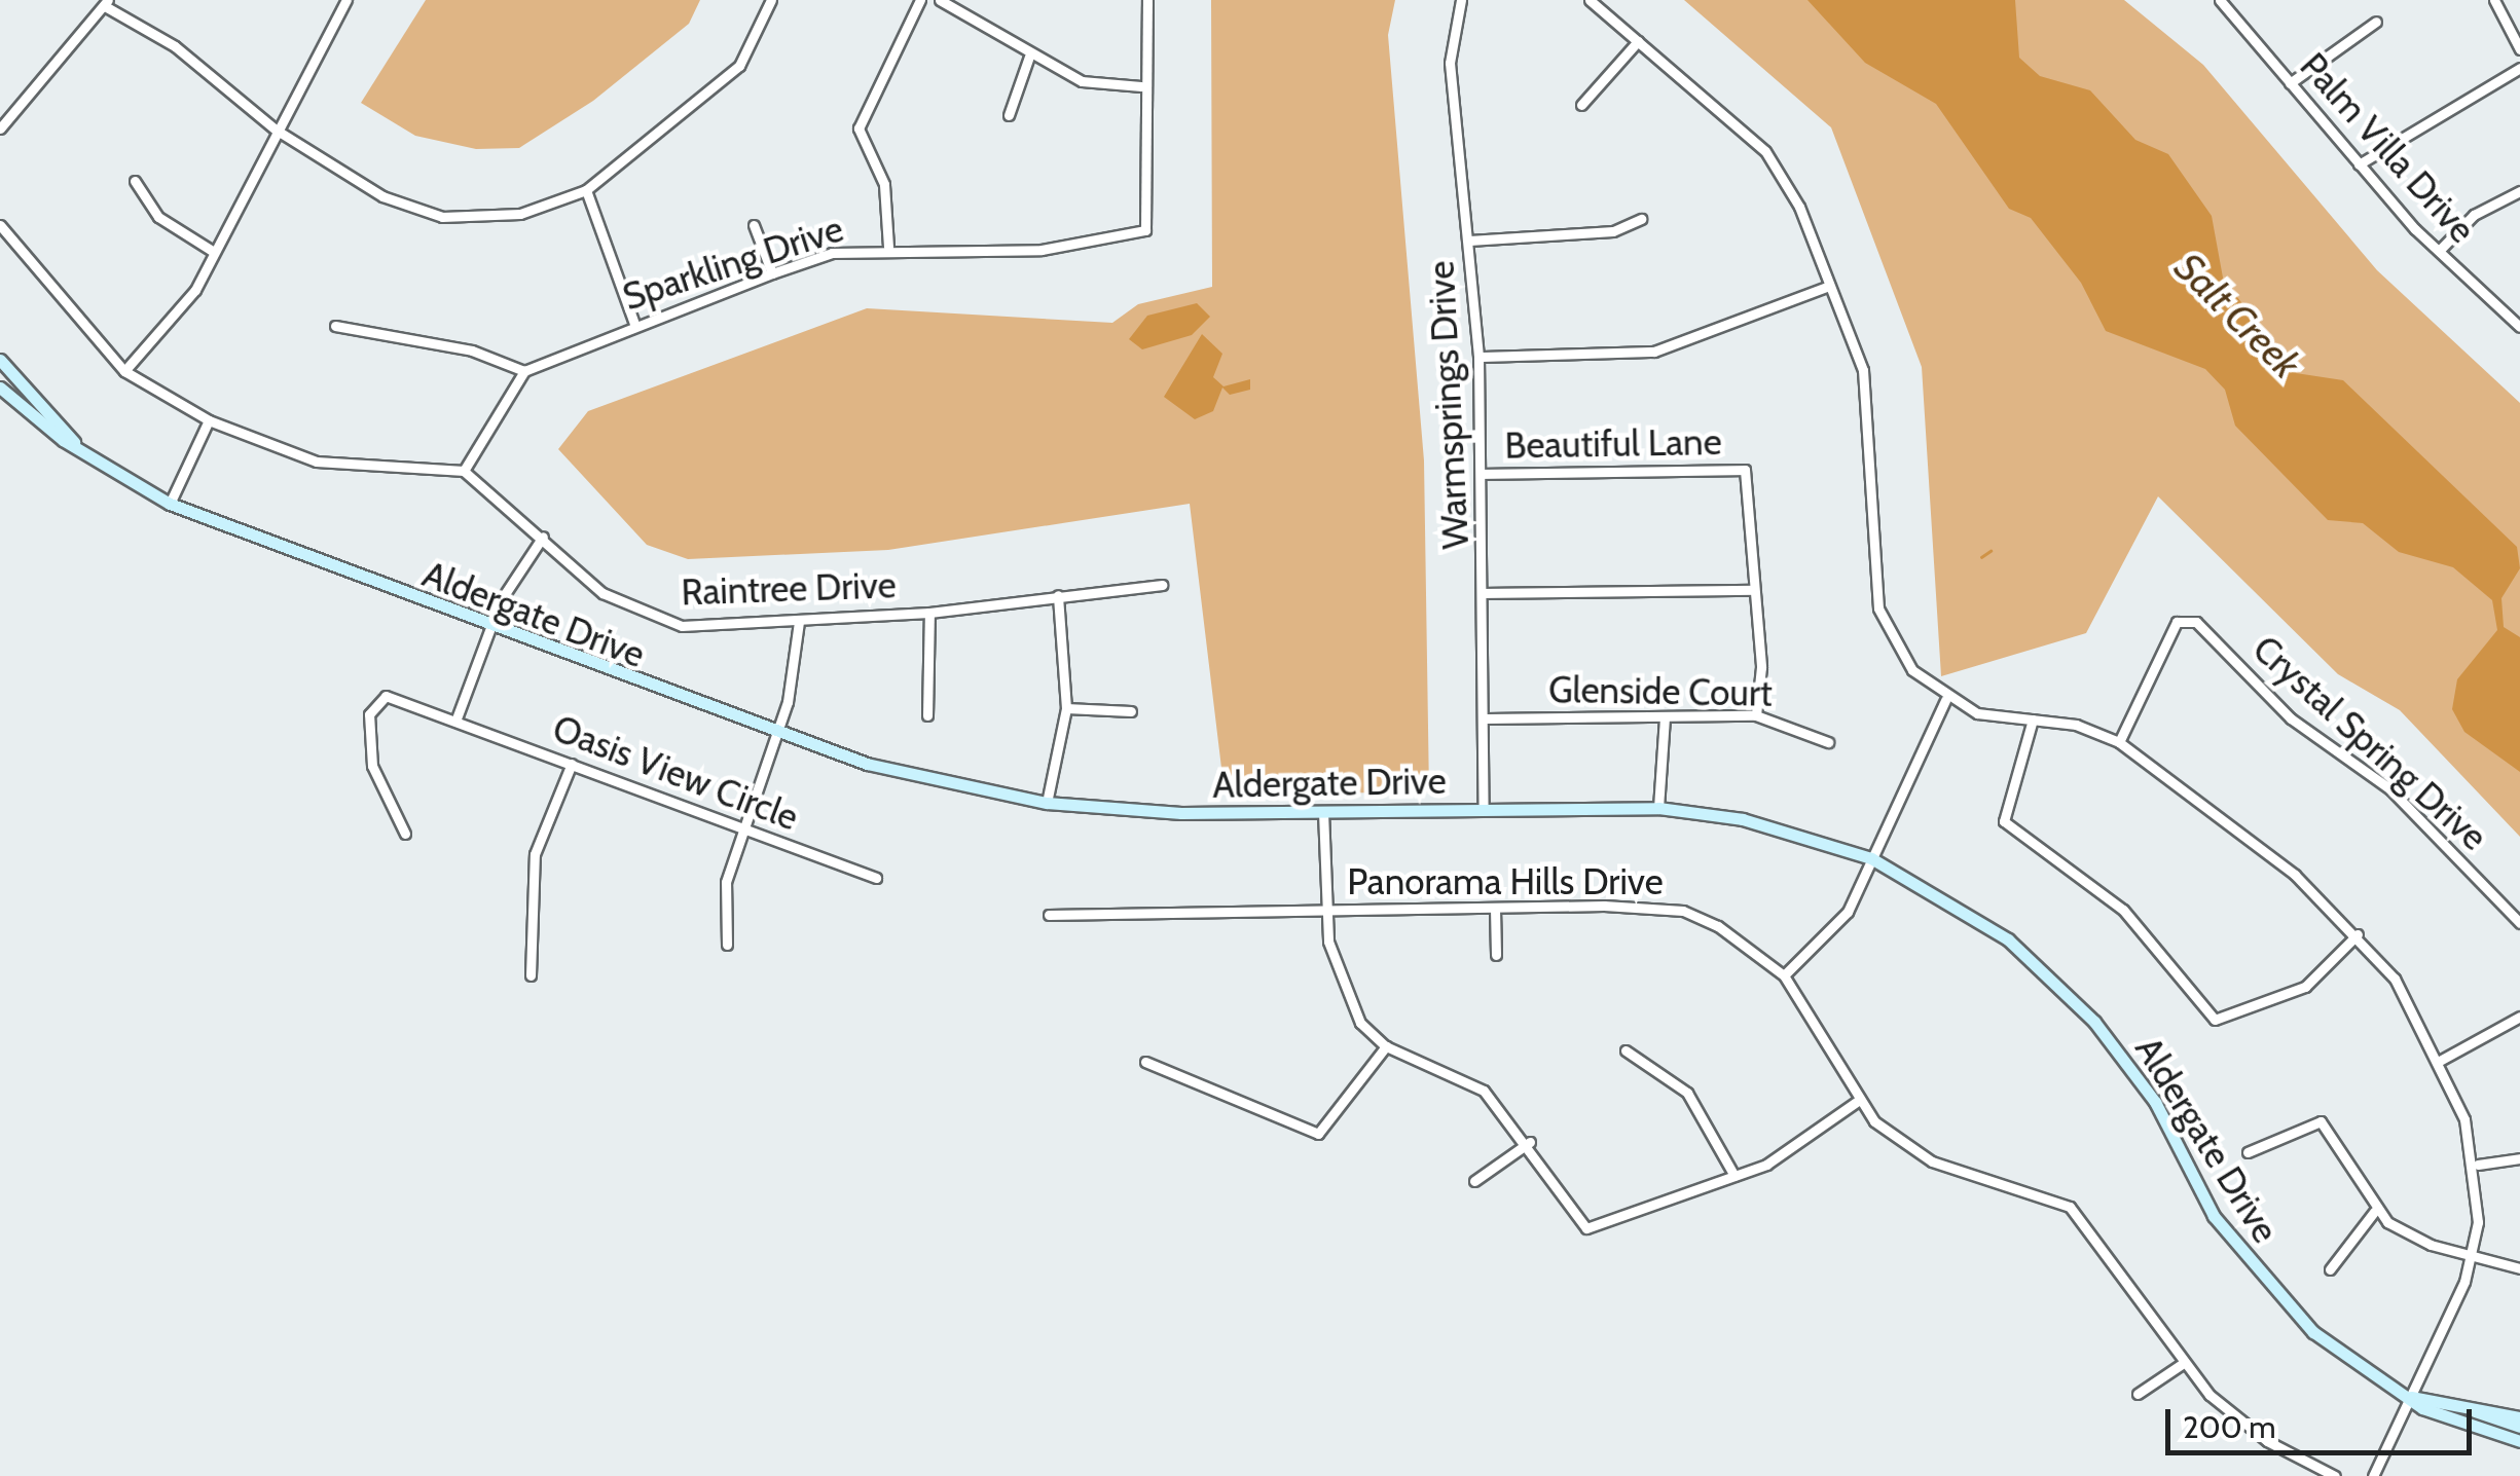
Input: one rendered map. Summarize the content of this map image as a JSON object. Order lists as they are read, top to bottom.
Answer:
{
  "streets": {
    "street": [
      "Palm Villa Drive",
      "Sparkling Drive",
      "Warmsprings Drive",
      "Beautiful Lane",
      "Raintree Drive",
      "Aldergate Drive",
      "Glenside Court",
      "Crystal Spring Drive",
      "Oasis View Circle",
      "Panorama Hills Drive"
    ]
  },
  "crossings": [
    ["Warmsprings Drive", "Beautiful Lane"],
    ["Warmsprings Drive", "Aldergate Drive"],
    ["Warmsprings Drive", "Glenside Court"],
    ["Beautiful Lane", "Glenside Court"]
  ],
  "water": ["Salt Creek"],
  "scale_bar": "200 m"
}
